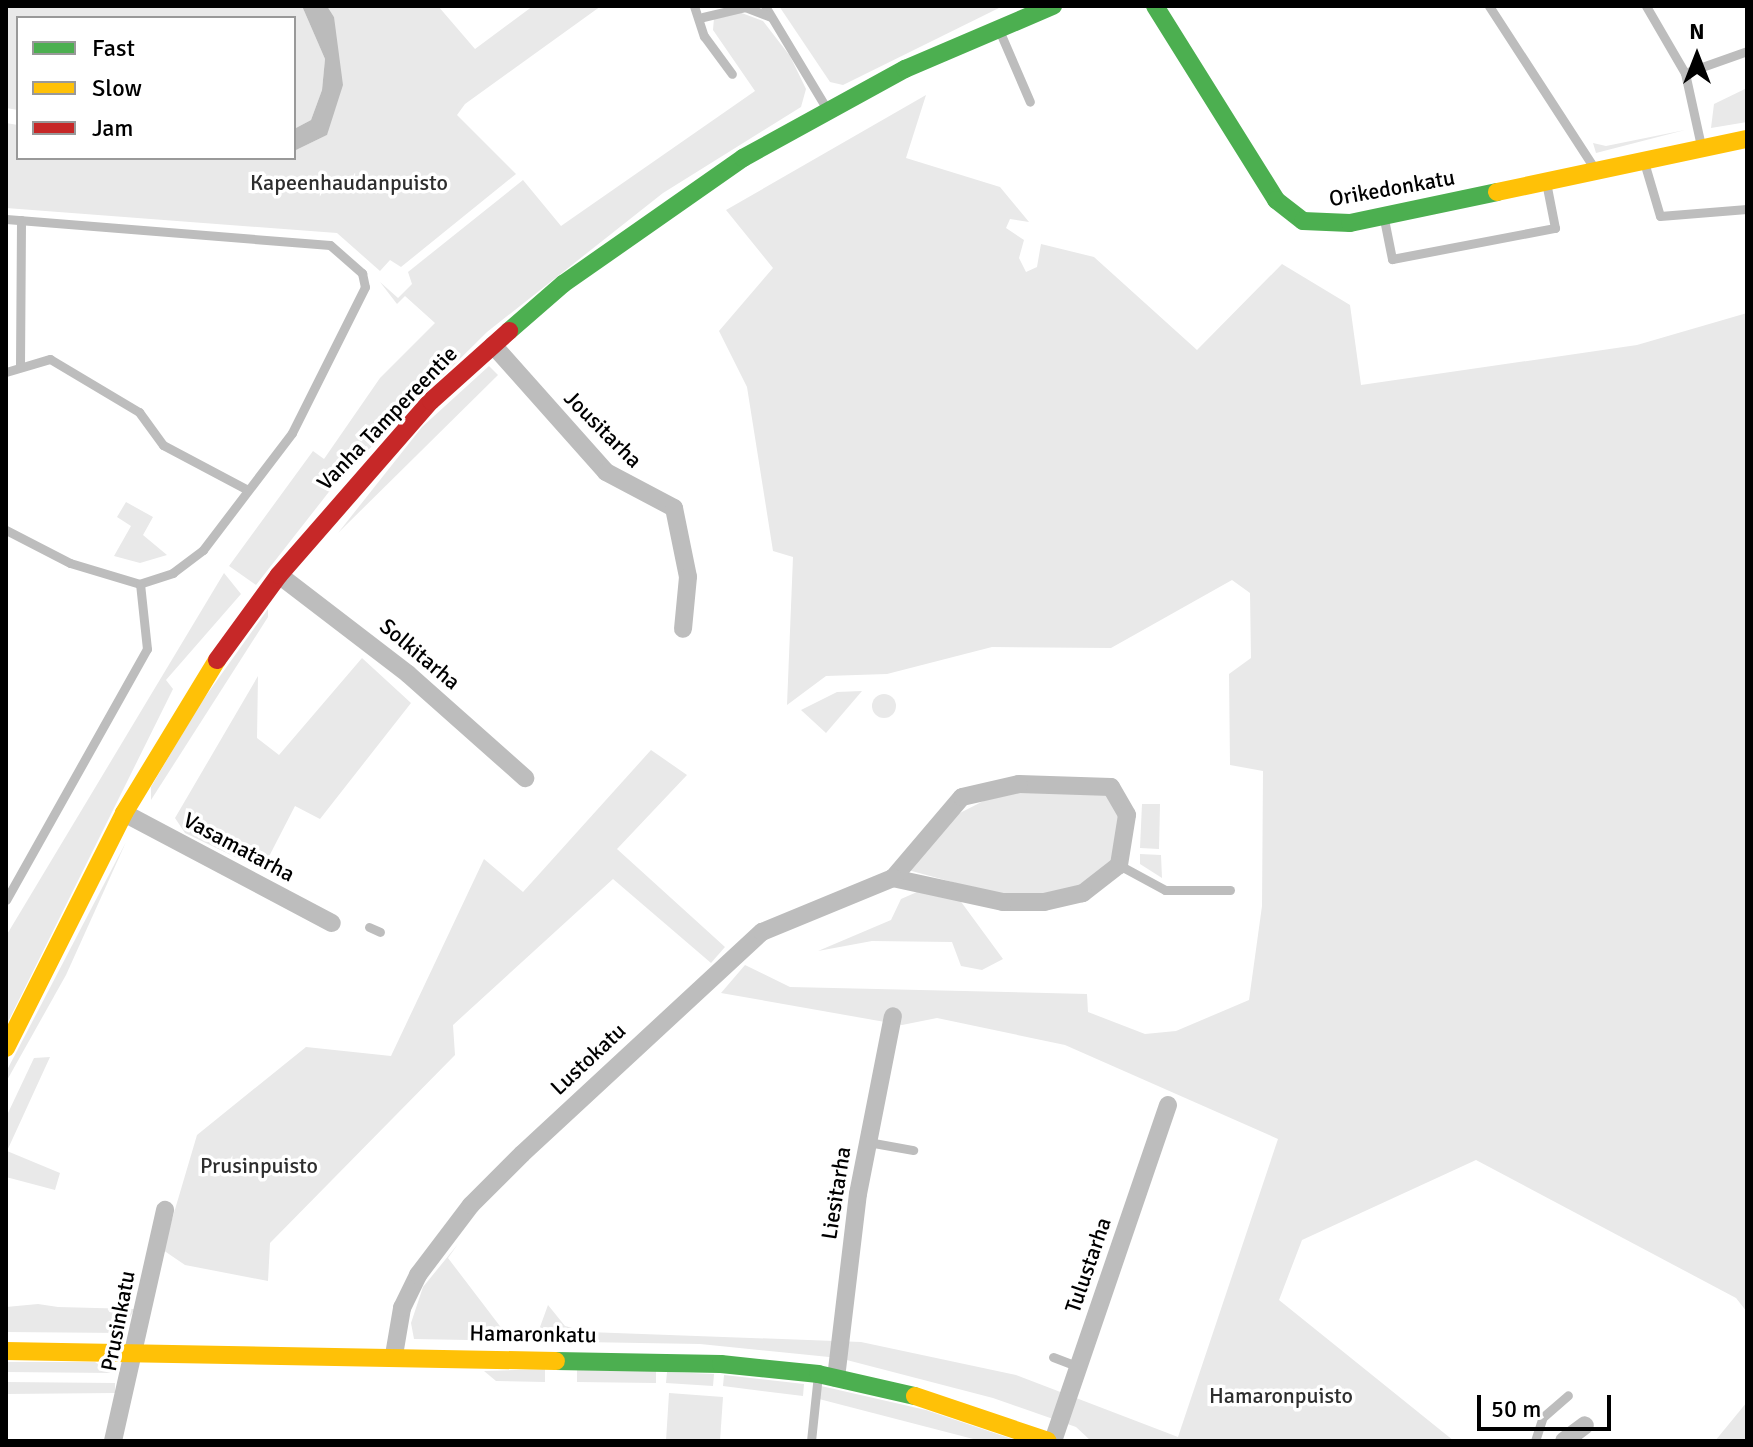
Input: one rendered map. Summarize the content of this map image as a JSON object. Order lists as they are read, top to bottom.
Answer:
{
  "streets": {
    "street": [
      "Orikedonkatu",
      "Vanha Tampereentie",
      "Jousitarha",
      "Solkitarha",
      "Vasamatarha",
      "Lustokatu",
      "Liesitarha",
      "Tulustarha",
      "Prusinkatu",
      "Hamaronkatu"
    ]
  },
  "crossings": [
    ["Vanha Tampereentie", "Jousitarha"],
    ["Vanha Tampereentie", "Solkitarha"],
    ["Vanha Tampereentie", "Vasamatarha"],
    ["Lustokatu", "Hamaronkatu"],
    ["Liesitarha", "Hamaronkatu"],
    ["Tulustarha", "Hamaronkatu"],
    ["Prusinkatu", "Hamaronkatu"]
  ],
  "parks": ["Kapeenhaudanpuisto", "Prusinpuisto", "Hamaronpuisto"],
  "legend": ["Fast", "Slow", "Jam"],
  "scale_bar": "50 m",
  "north": "top"
}
